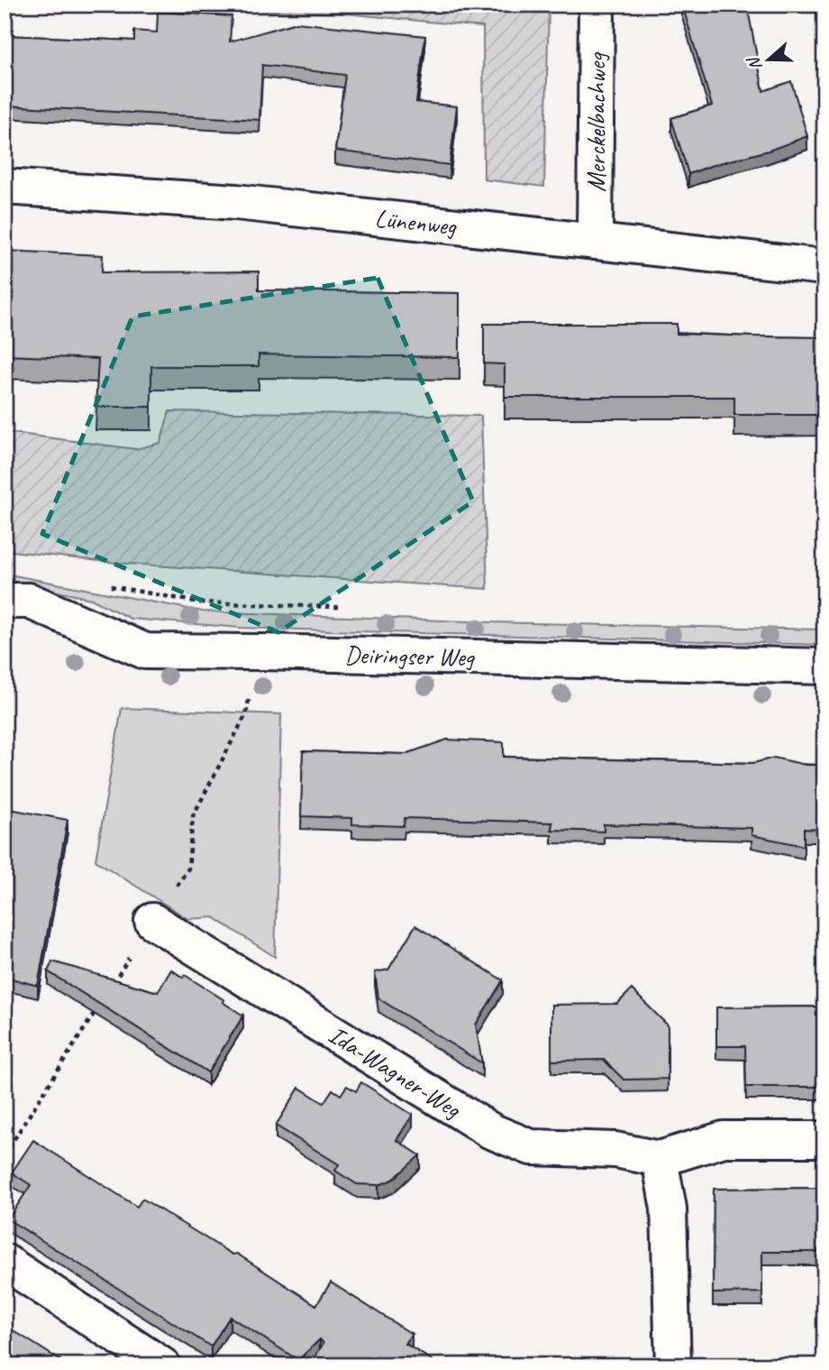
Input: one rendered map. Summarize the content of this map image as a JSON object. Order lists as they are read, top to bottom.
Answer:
{
  "streets": {
    "street": [
      "Merckelbachweg",
      "Lünenweg",
      "Deiringser Weg",
      "Ida-Wagner-Weg"
    ]
  },
  "crossings": [
    ["Merckelbachweg", "Lünenweg"]
  ],
  "north": "left"
}
